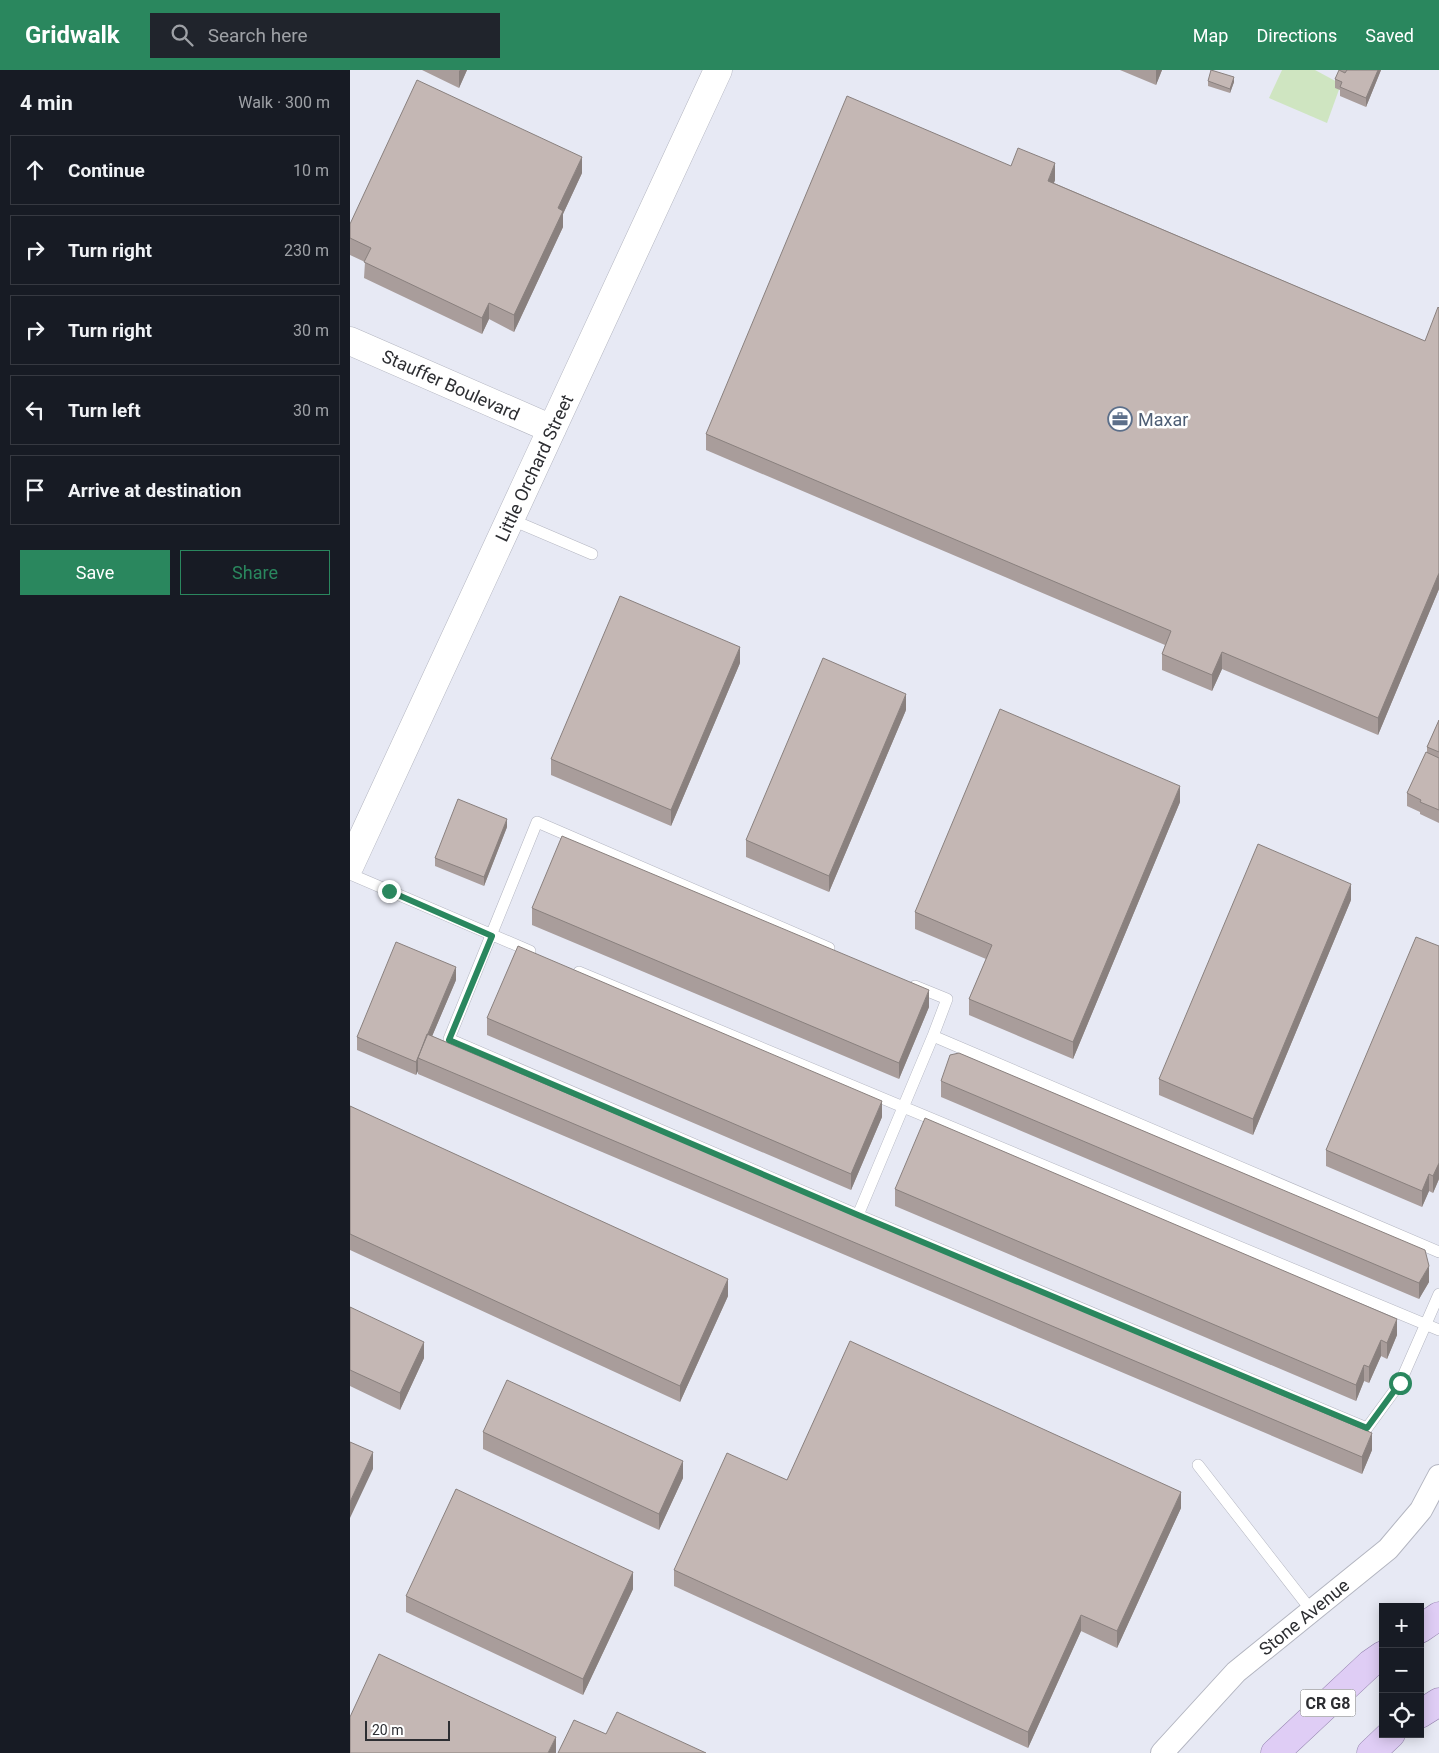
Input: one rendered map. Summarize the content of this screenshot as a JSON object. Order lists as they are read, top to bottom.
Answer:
{
  "streets": {
    "main road": ["CR G8"],
    "street": ["Stauffer Boulevard", "Little Orchard Street", "Stone Avenue"]
  },
  "crossings": [
    ["Stauffer Boulevard", "Little Orchard Street"]
  ],
  "places": {
    "office": ["Maxar"]
  },
  "scale_bar": "20 m",
  "page": {
    "header": "Gridwalk",
    "search": "Search here",
    "nav": ["Map", "Directions", "Saved"],
    "heading": ["4 min", "Walk · 300 m"],
    "list": [
      ["Continue", "10 m"],
      ["Turn right", "230 m"],
      ["Turn right", "30 m"],
      ["Turn left", "30 m"],
      "Arrive at destination"
    ],
    "buttons": ["Save", "Share"],
    "map_buttons": ["+", "−"],
    "scale": "20 m"
  }
}
